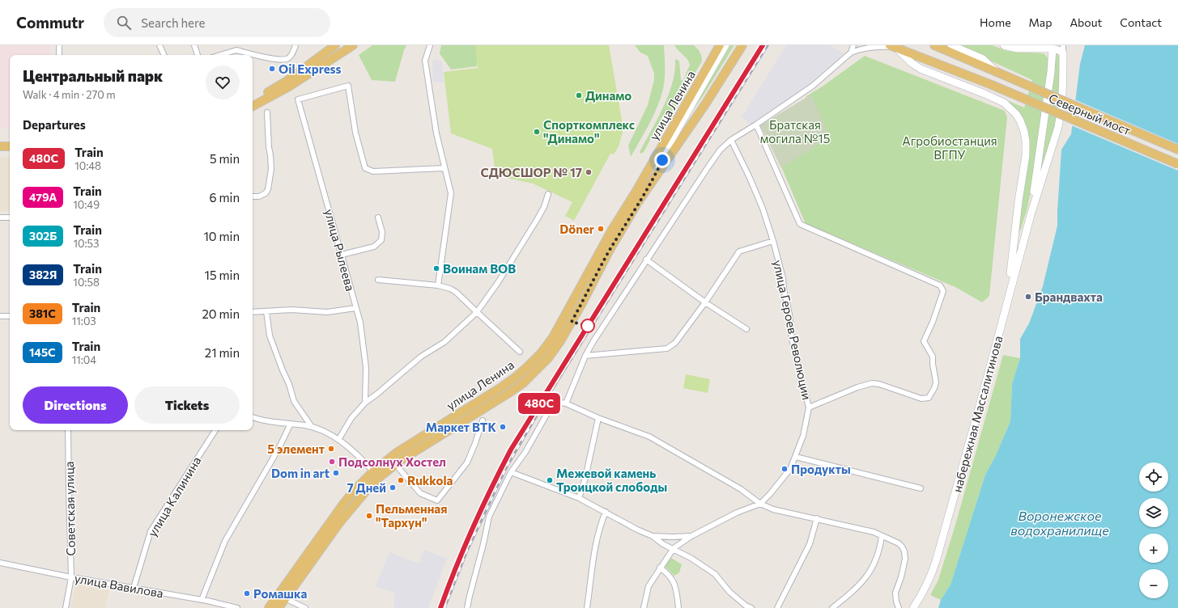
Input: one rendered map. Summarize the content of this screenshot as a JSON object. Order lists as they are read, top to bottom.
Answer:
{
  "streets": {
    "main road": ["улица Ленина", "Северный мост", "набережная Массалитинова"],
    "street": [
      "улица Рылеева",
      "улица Героев Революции",
      "улица Калинина",
      "Советская улица",
      "улица Вавилова"
    ]
  },
  "crossings": [
    ["улица Калинина", "улица Вавилова"],
    ["Советская улица", "улица Вавилова"]
  ],
  "water": ["Воронежское водохранилище"],
  "parks": ["Братская могила №15", "Агробиостанция ВГПУ"],
  "places": [
    "Oil Express",
    "Динамо",
    "Спорткомплекс \"Динамо\"",
    "СДЮСШОР № 17",
    "Döner",
    "Воинам ВОВ",
    "Брандвахта",
    "Маркет ВТК",
    "5 элемент",
    "Подсолнух Хостел",
    "Продукты",
    "Dom in art",
    "Rukkola",
    "Межевой камень Троицкой слободы",
    "7 Дней",
    "Пельменная \"Тархун\"",
    "Ромашка"
  ],
  "page": {
    "header": "Commutr",
    "search": "Search here",
    "nav": [
      "Home",
      "Map",
      "About",
      "Contact"
    ],
    "on_map": "480С",
    "heading": [
      ["Центральный парк", "Walk · 4 min · 270 m"],
      "Departures"
    ],
    "list": [
      {
        "mark": "480С",
        "name": "Train",
        "note": "10:48",
        "value": "5 min"
      },
      {
        "mark": "479А",
        "name": "Train",
        "note": "10:49",
        "value": "6 min"
      },
      {
        "mark": "302Б",
        "name": "Train",
        "note": "10:53",
        "value": "10 min"
      },
      {
        "mark": "382Я",
        "name": "Train",
        "note": "10:58",
        "value": "15 min"
      },
      {
        "mark": "381С",
        "name": "Train",
        "note": "11:03",
        "value": "20 min"
      },
      {
        "mark": "145С",
        "name": "Train",
        "note": "11:04",
        "value": "21 min"
      }
    ],
    "buttons": ["Directions", "Tickets"],
    "map_buttons": ["+", "−"]
  }
}
